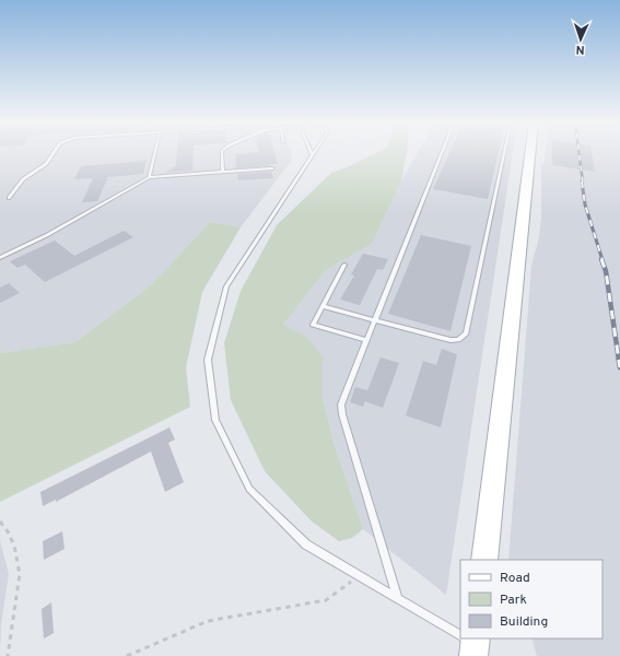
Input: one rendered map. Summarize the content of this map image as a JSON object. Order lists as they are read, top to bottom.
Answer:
{
  "legend": ["Road", "Park", "Building"],
  "north": "bottom"
}
